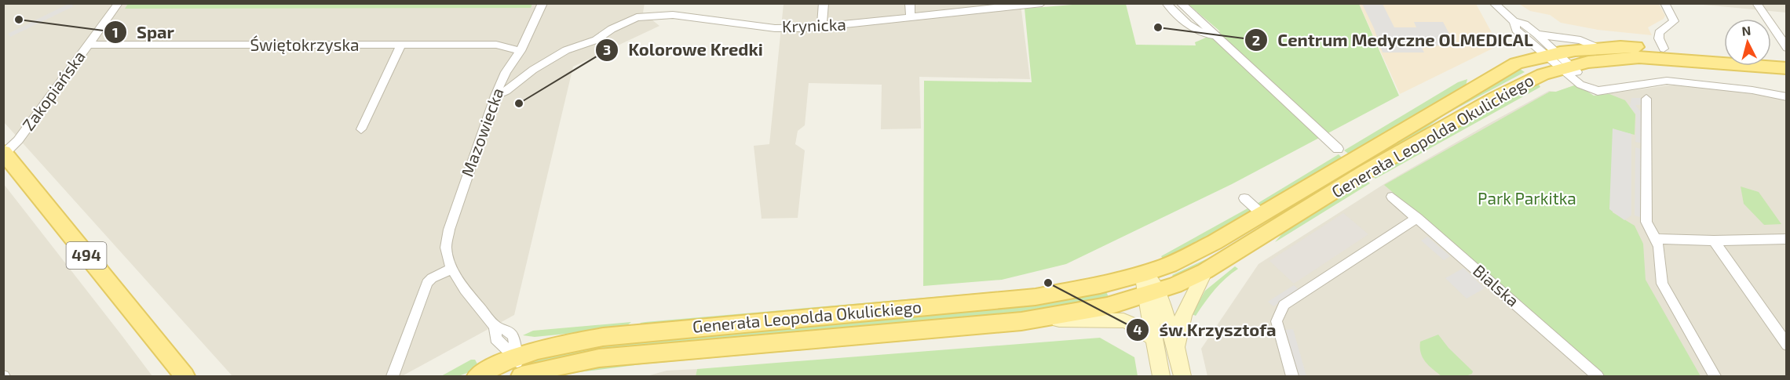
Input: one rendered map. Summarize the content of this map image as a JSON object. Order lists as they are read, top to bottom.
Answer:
{
  "streets": {
    "main road": ["Generała Leopolda Okulickiego", "494"],
    "street": [
      "Krynicka",
      "Świętokrzyska",
      "Zakopiańska",
      "Mazowiecka",
      "Bialska"
    ]
  },
  "crossings": [
    ["Krynicka", "Mazowiecka"],
    ["Świętokrzyska", "Zakopiańska"],
    ["Świętokrzyska", "Mazowiecka"],
    ["Zakopiańska", "494"],
    ["Mazowiecka", "Generała Leopolda Okulickiego"]
  ],
  "parks": ["Park Parkitka"],
  "places": [
    "Spar",
    "Centrum Medyczne OLMEDICAL",
    "Kolorowe Kredki",
    "św.Krzysztofa"
  ],
  "north": "top"
}
